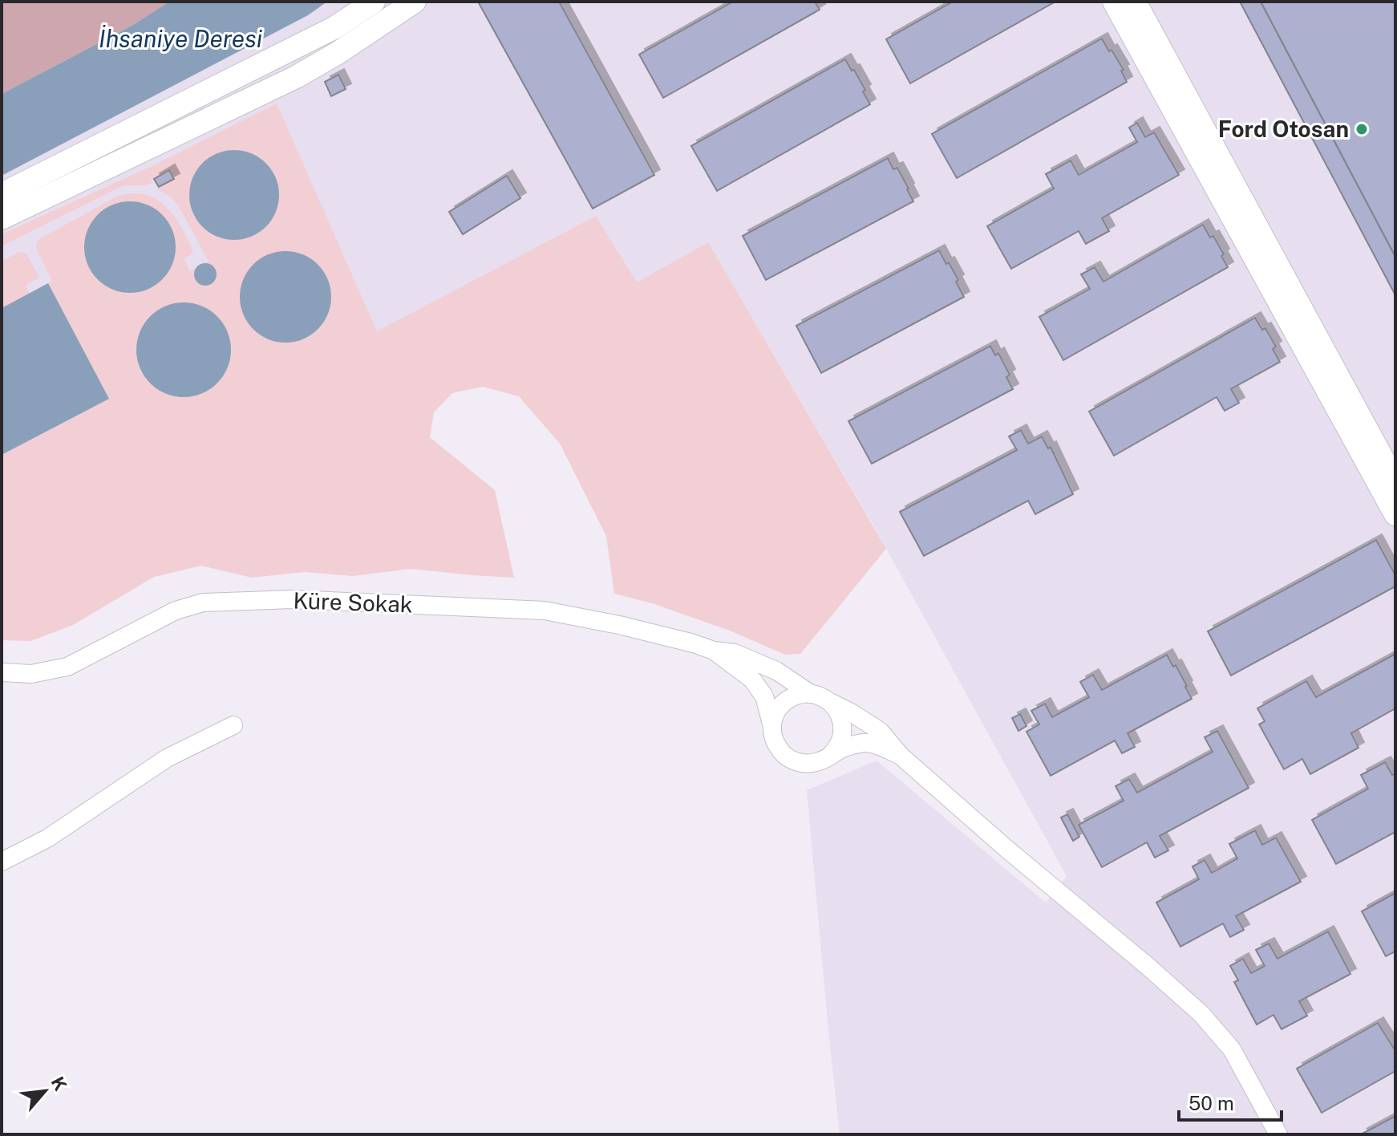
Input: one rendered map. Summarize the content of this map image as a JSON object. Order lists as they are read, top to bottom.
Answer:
{
  "streets": {
    "street": ["Küre Sokak"]
  },
  "water": ["İhsaniye Deresi"],
  "places": ["Ford Otosan"],
  "scale_bar": "50 m",
  "north": "top right"
}
